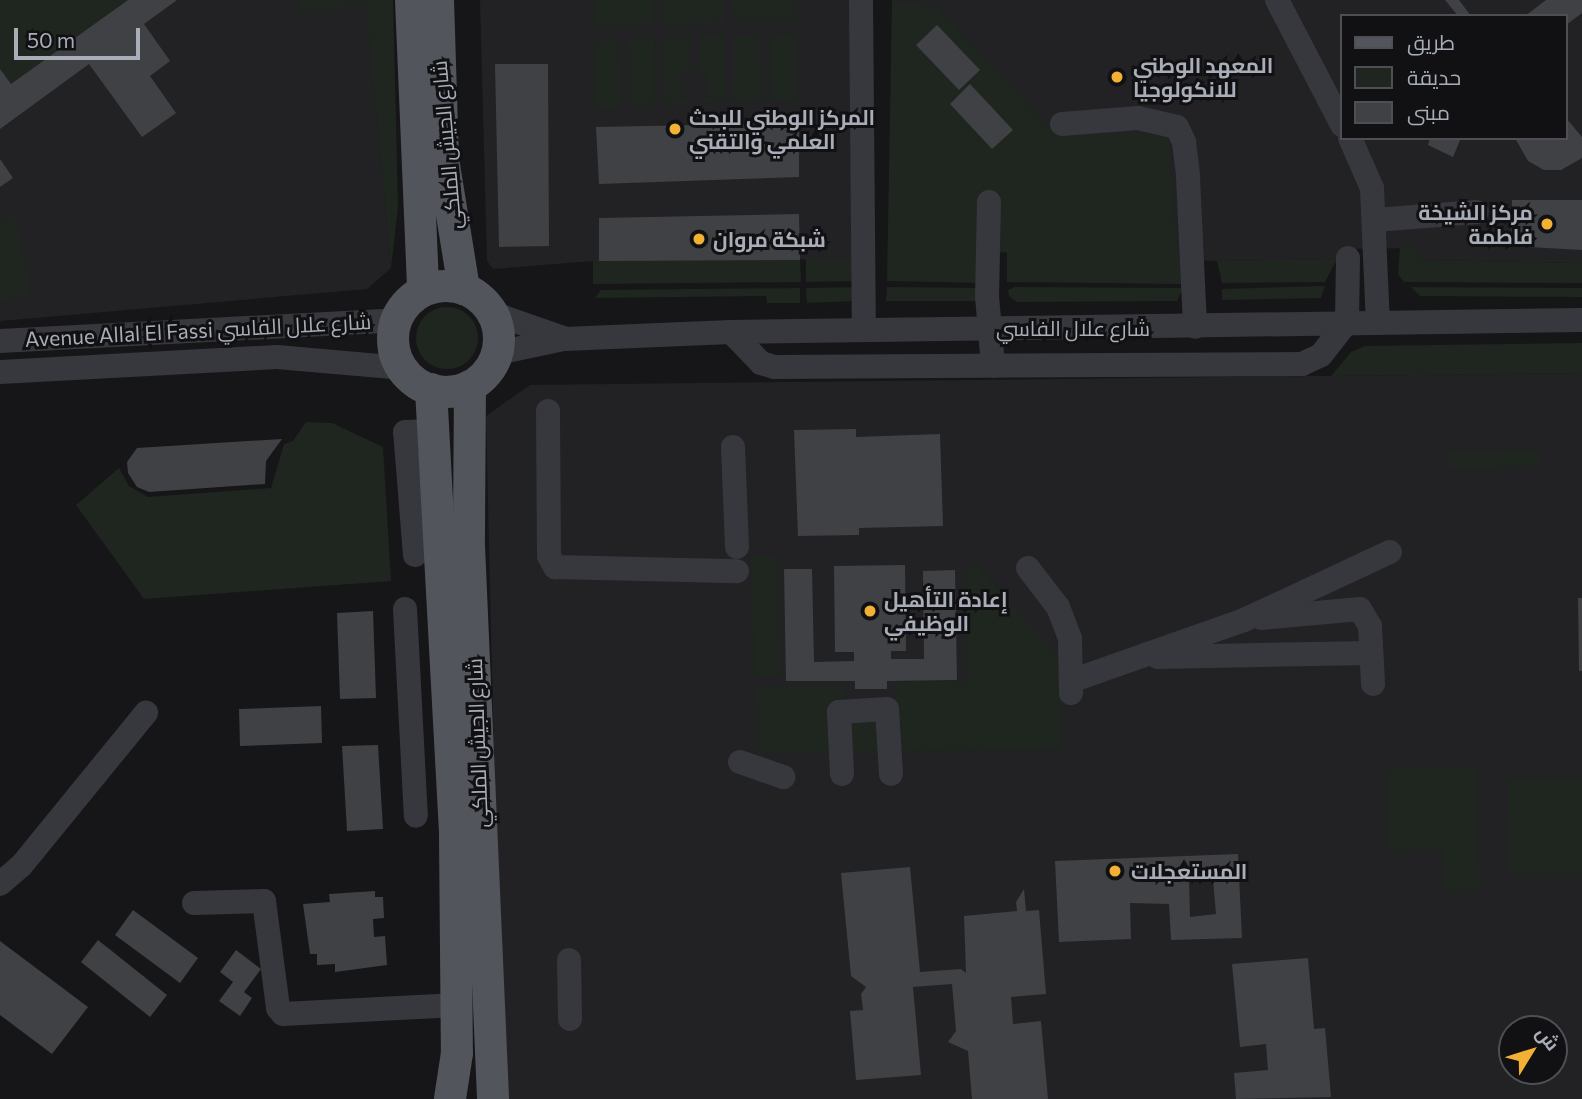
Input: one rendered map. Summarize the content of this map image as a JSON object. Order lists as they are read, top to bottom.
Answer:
{
  "streets": {
    "main road": ["شارع الجيش الملكي"],
    "street": ["شارع علال الفاسي", "Avenue Allal El Fassi شارع علال الفاسي"]
  },
  "crossings": [
    ["شارع الجيش الملكي", "شارع علال الفاسي"],
    ["شارع الجيش الملكي", "Avenue Allal El Fassi شارع علال الفاسي"],
    ["شارع علال الفاسي", "Avenue Allal El Fassi شارع علال الفاسي"]
  ],
  "places": [
    "المعهد الوطني للانكولوجيا",
    "المركز الوطني للبحث العلمي والتقني",
    "مركز الشيخة فاطمة",
    "شبكة مروان",
    "إعادة التأهيل الوظيفي",
    "المستعجلات"
  ],
  "legend": ["طريق", "حديقة", "مبنى"],
  "scale_bar": "50 m",
  "north": "top right"
}
